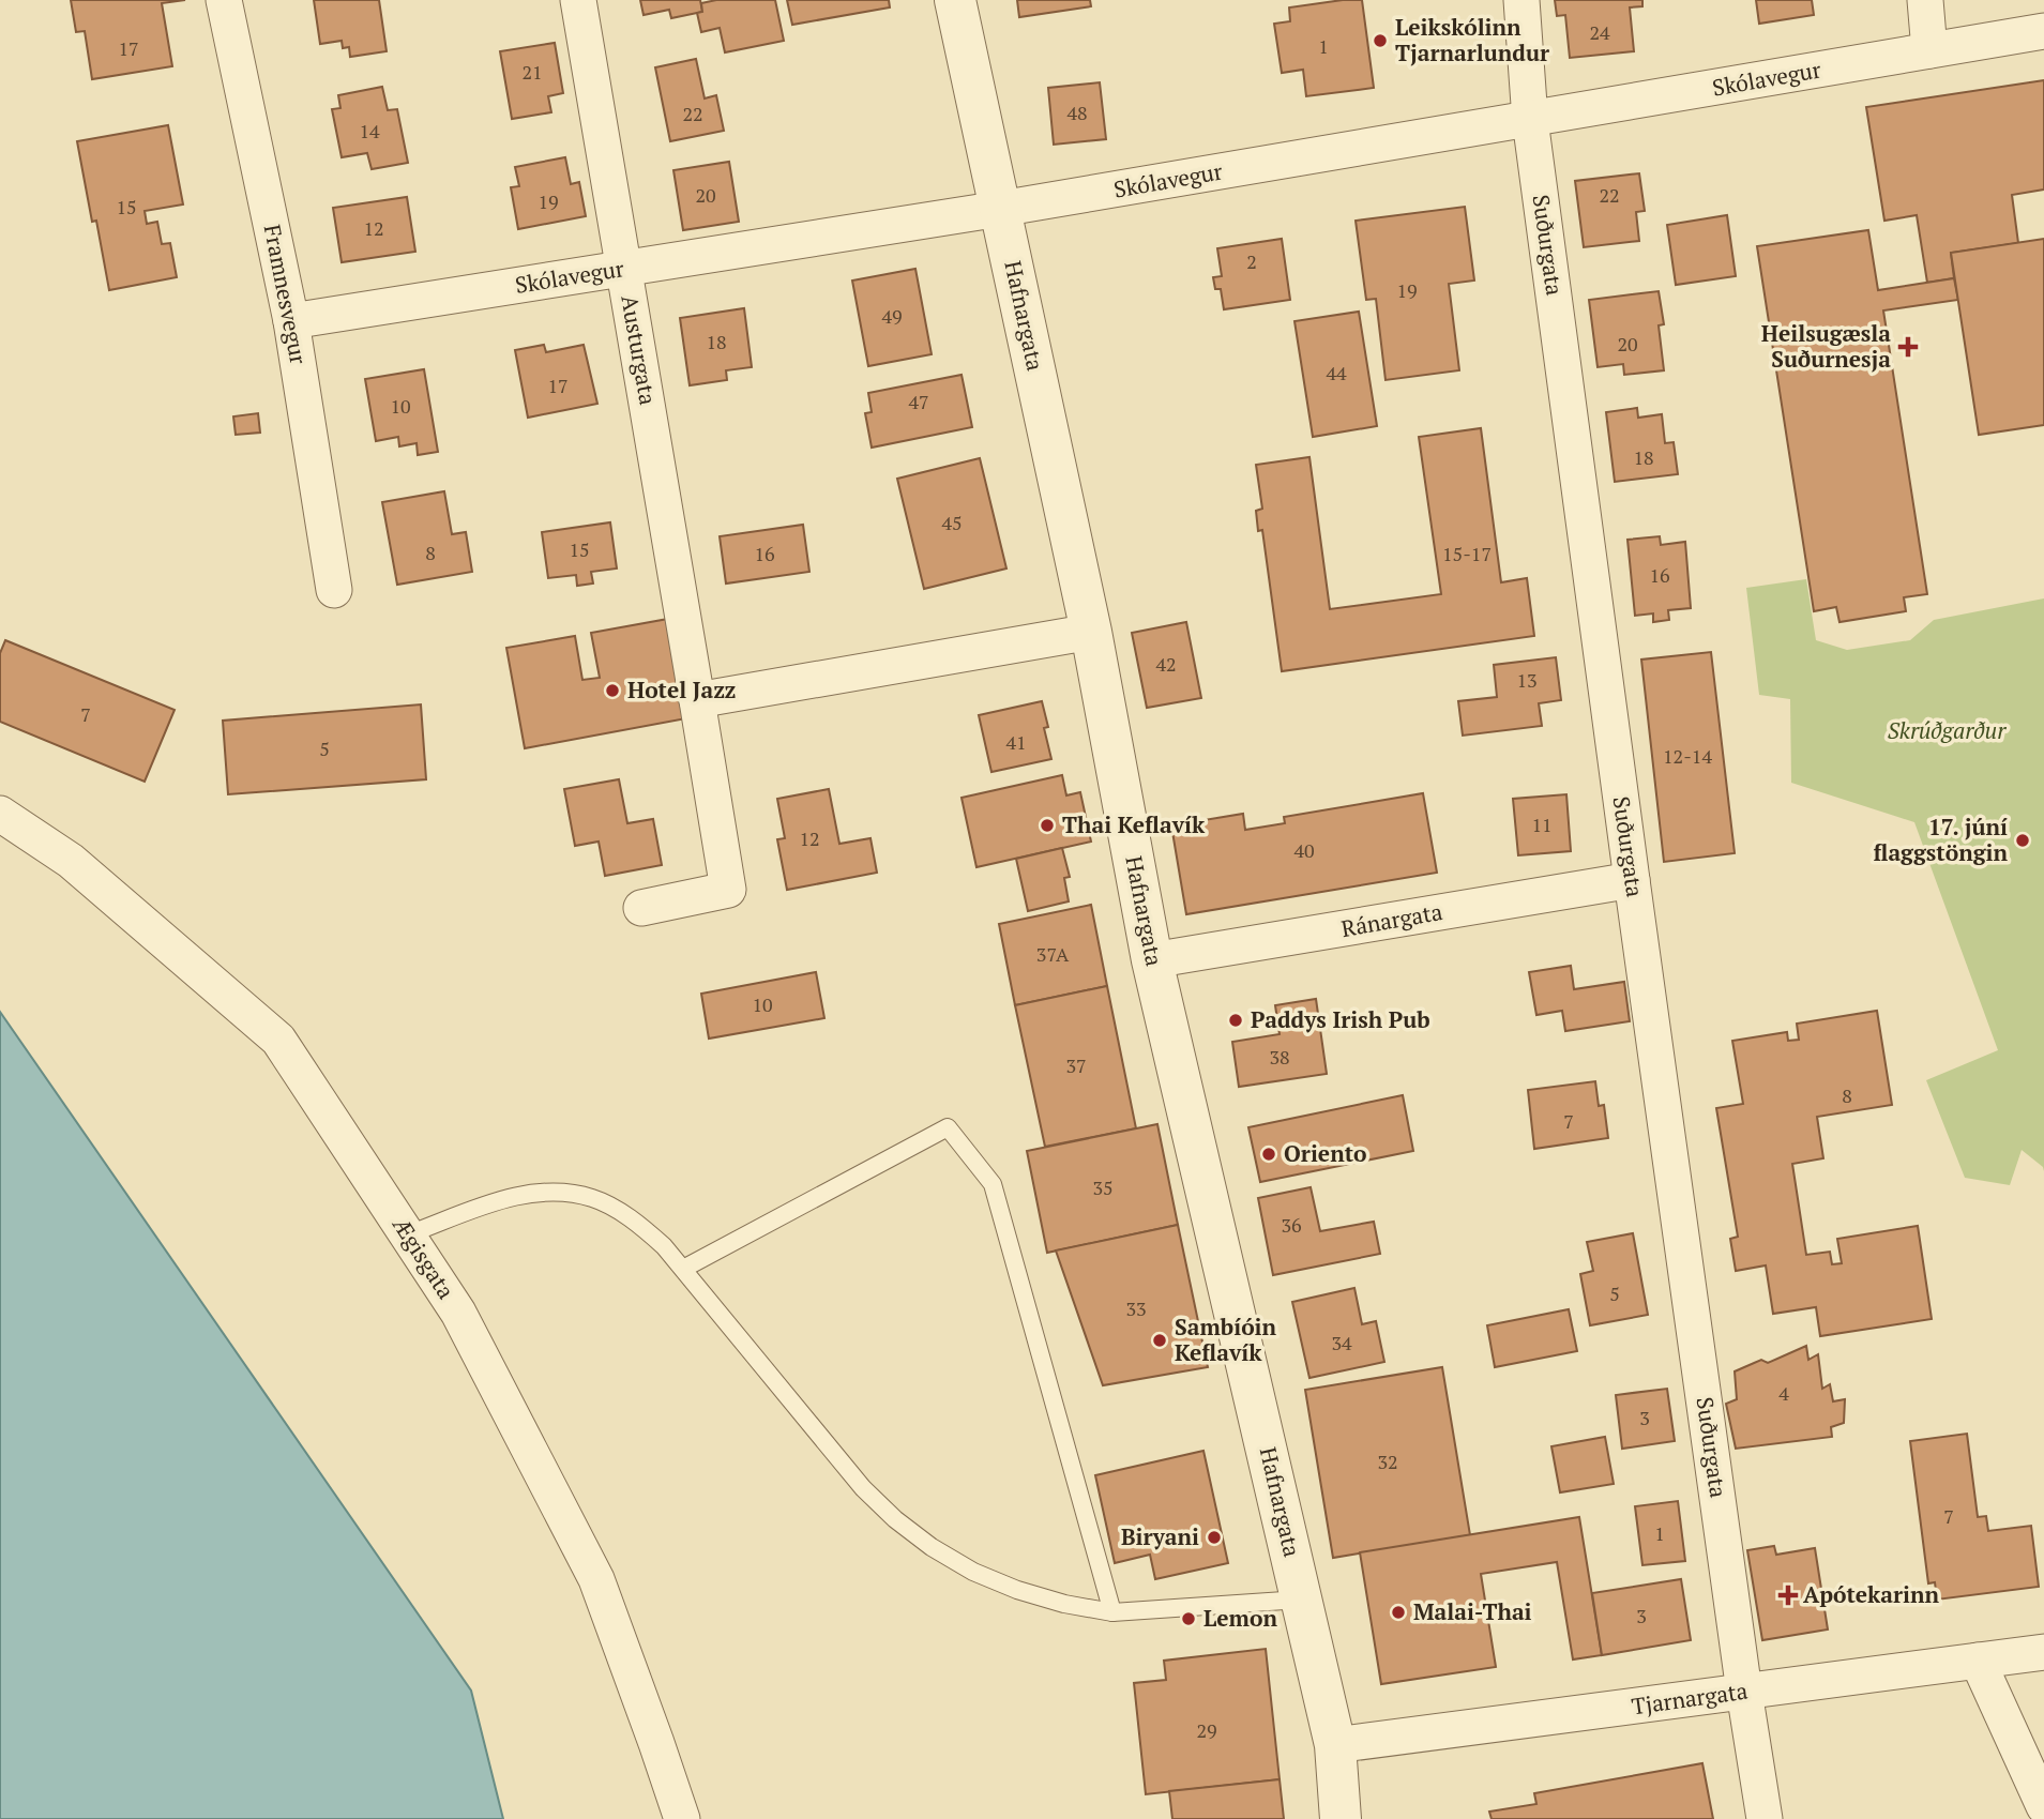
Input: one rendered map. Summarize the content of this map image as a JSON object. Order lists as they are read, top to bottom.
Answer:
{
  "streets": {
    "street": [
      "Skólavegur",
      "Suðurgata",
      "Framnesvegur",
      "Hafnargata",
      "Austurgata",
      "Ránargata",
      "Ægisgata",
      "Tjarnargata"
    ]
  },
  "crossings": [
    ["Skólavegur", "Suðurgata"],
    ["Skólavegur", "Framnesvegur"],
    ["Skólavegur", "Hafnargata"],
    ["Skólavegur", "Austurgata"],
    ["Suðurgata", "Ránargata"],
    ["Suðurgata", "Tjarnargata"],
    ["Hafnargata", "Ránargata"],
    ["Hafnargata", "Tjarnargata"]
  ],
  "parks": ["Skrúðgarður"],
  "places": {
    "other": [
      "Leikskólinn Tjarnarlundur",
      "Hotel Jazz",
      "Thai Keflavík",
      "17. júní flaggstöngin",
      "Paddys Irish Pub",
      "Oriento",
      "Sambíóin Keflavík",
      "Biryani",
      "Malai-Thai",
      "Lemon"
    ],
    "health": ["Heilsugæsla Suðurnesja", "Apótekarinn"]
  },
  "house_numbers": [
    "24",
    "1",
    "17",
    "21",
    "48",
    "22",
    "14",
    "20",
    "22",
    "19",
    "15",
    "12",
    "2",
    "19",
    "49",
    "18",
    "20",
    "44",
    "17",
    "47",
    "10",
    "18",
    "45",
    "15",
    "8",
    "16",
    "15-17",
    "16",
    "42",
    "13",
    "7",
    "41",
    "5",
    "12-14",
    "11",
    "12",
    "40",
    "37A",
    "10",
    "38",
    "37",
    "8",
    "7",
    "35",
    "36",
    "5",
    "33",
    "34",
    "4",
    "3",
    "32",
    "7",
    "1",
    "3",
    "29"
  ]
}
